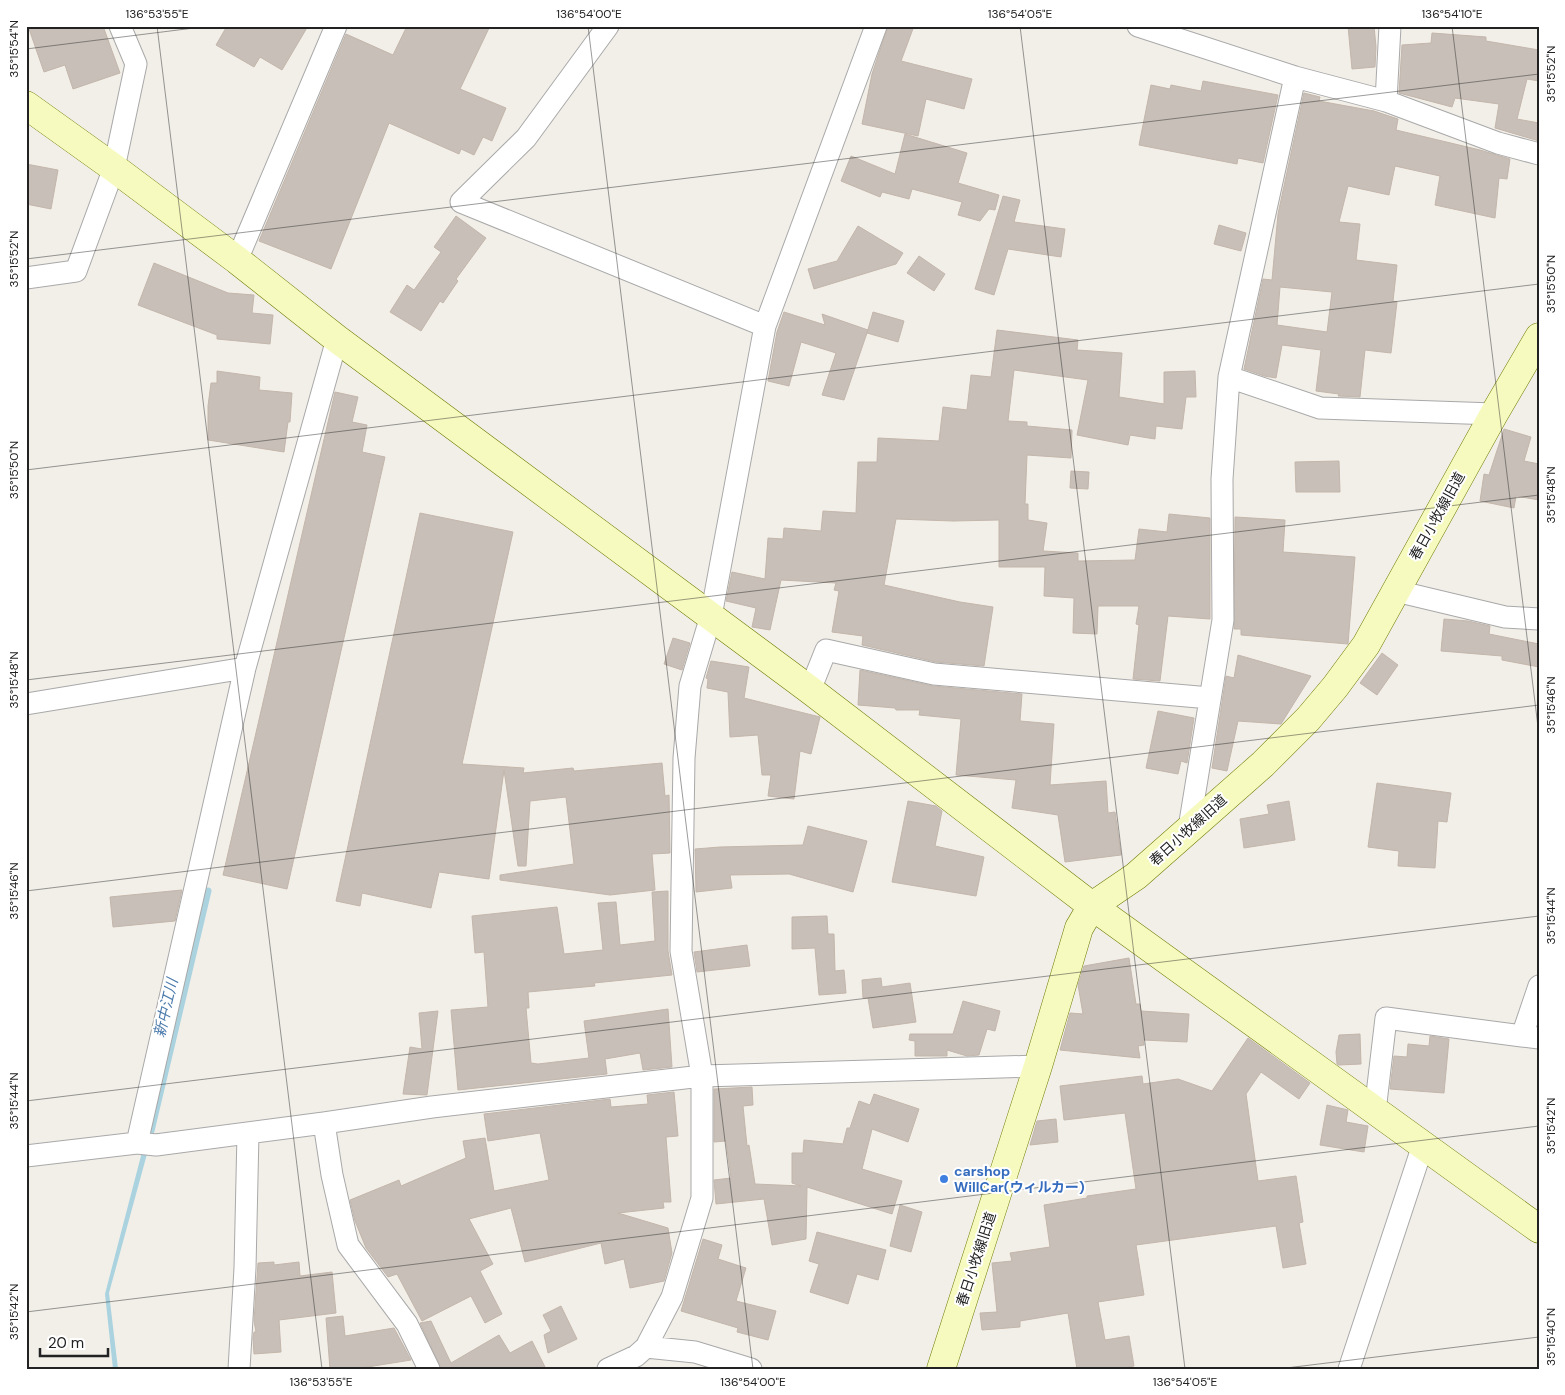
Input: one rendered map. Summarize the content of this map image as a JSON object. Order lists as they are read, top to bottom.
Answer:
{
  "streets": {
    "street": ["春日小牧線旧道"]
  },
  "water": ["新中江川"],
  "places": ["carshop WillCar(ウィルカー)"],
  "scale_bar": "20 m",
  "coordinates": [
    "136°53'55\"E",
    "136°54'00\"E",
    "136°54'05\"E",
    "136°54'10\"E",
    "35°15'54\"N",
    "35°15'52\"N",
    "35°15'50\"N",
    "35°15'48\"N",
    "35°15'46\"N",
    "35°15'44\"N",
    "35°15'42\"N",
    "35°15'40\"N"
  ]
}
